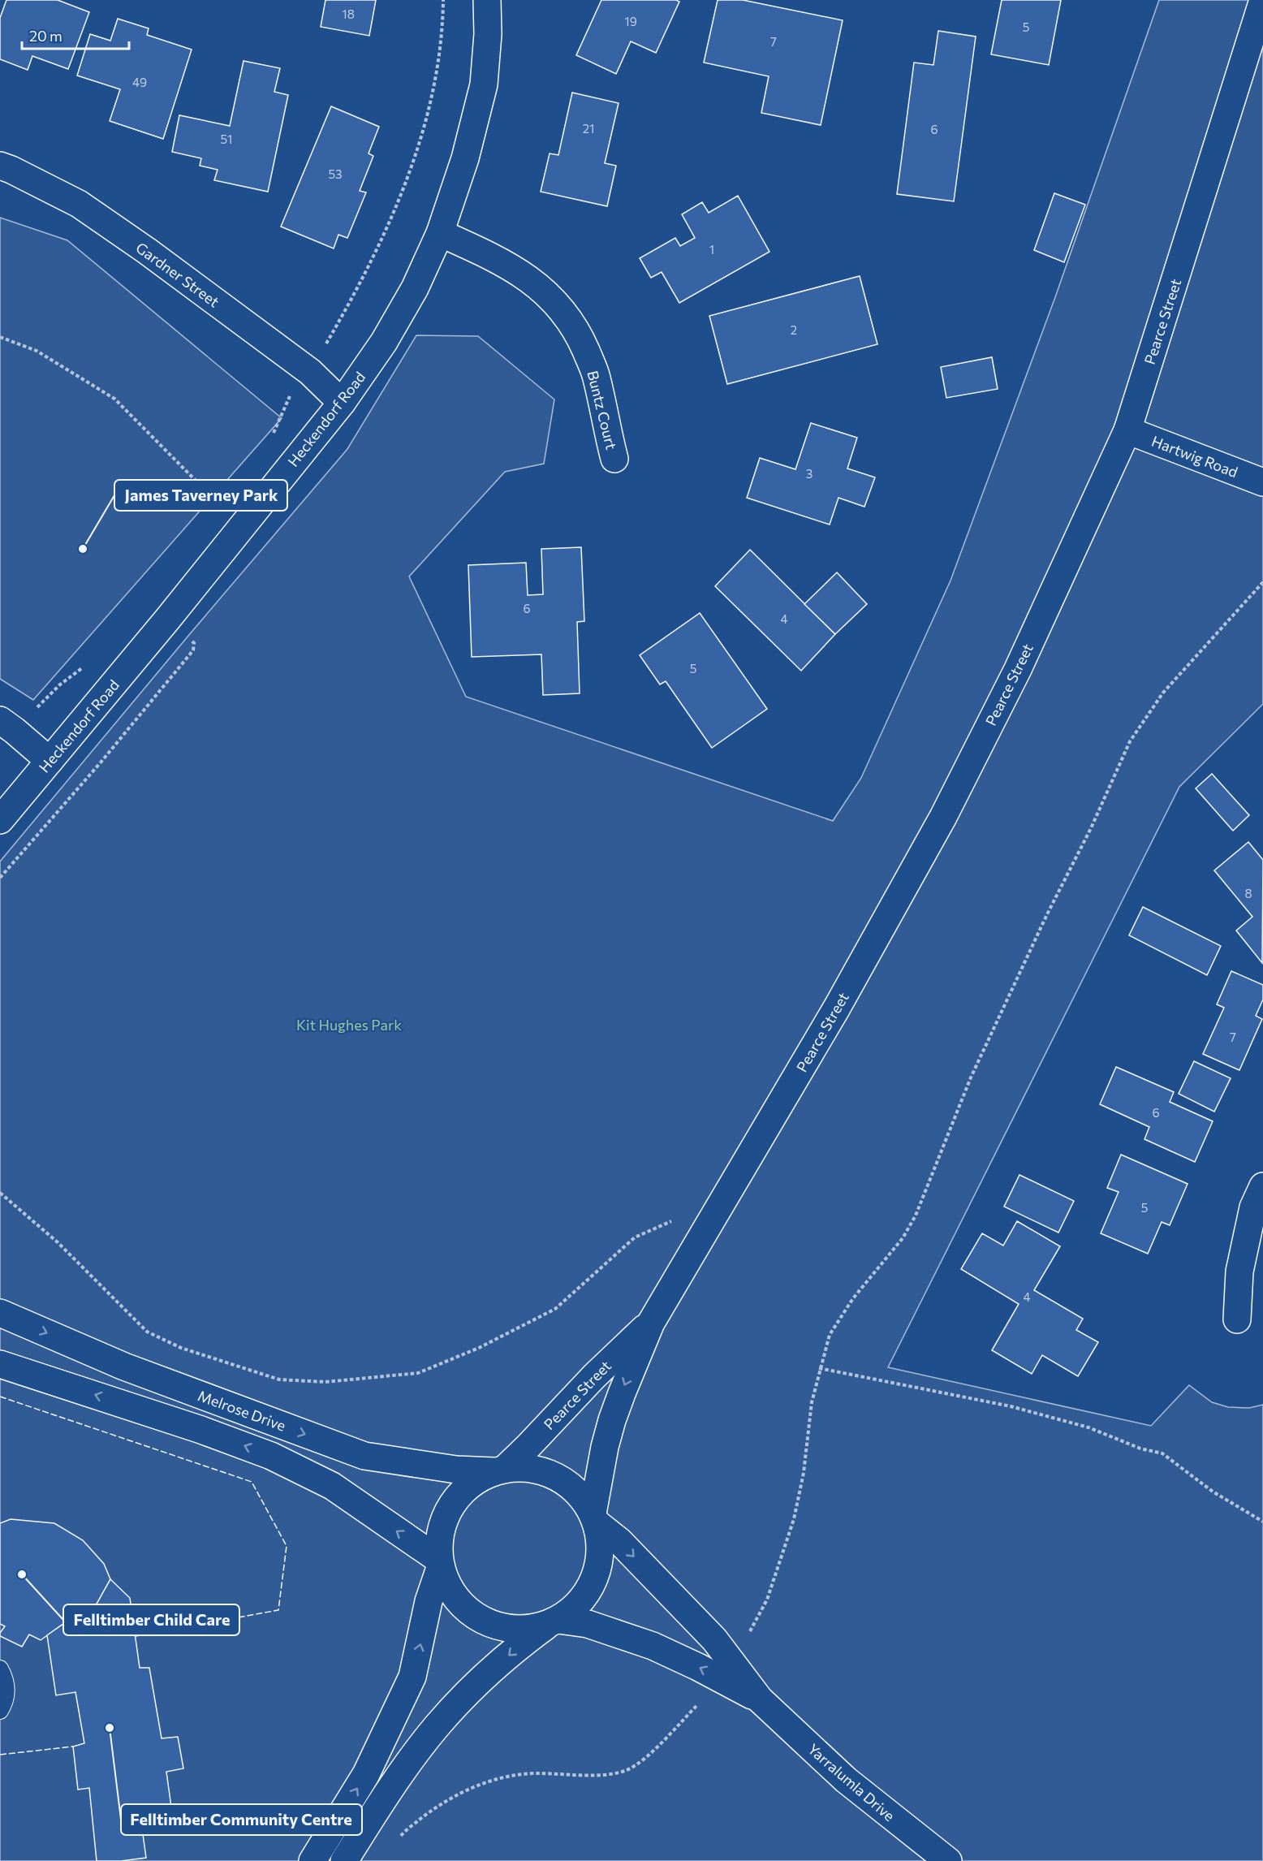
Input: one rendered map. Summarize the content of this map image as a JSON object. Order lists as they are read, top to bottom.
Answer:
{
  "streets": {
    "main road": [
      "Gardner Street",
      "Pearce Street",
      "Buntz Court",
      "Heckendorf Road",
      "Hartwig Road",
      "Melrose Drive",
      "Yarralumla Drive"
    ]
  },
  "crossings": [
    ["Gardner Street", "Heckendorf Road"],
    ["Pearce Street", "Hartwig Road"],
    ["Pearce Street", "Melrose Drive"],
    ["Pearce Street", "Yarralumla Drive"],
    ["Buntz Court", "Heckendorf Road"],
    ["Melrose Drive", "Yarralumla Drive"]
  ],
  "parks": ["Kit Hughes Park"],
  "places": ["James Taverney Park", "Felltimber Child Care", "Felltimber Community Centre"],
  "house_numbers": [
    "18",
    "19",
    "5",
    "7",
    "49",
    "21",
    "6",
    "51",
    "53",
    "1",
    "2",
    "3",
    "6",
    "4",
    "5",
    "8",
    "7",
    "6",
    "5",
    "4"
  ],
  "scale_bar": "20 m"
}
